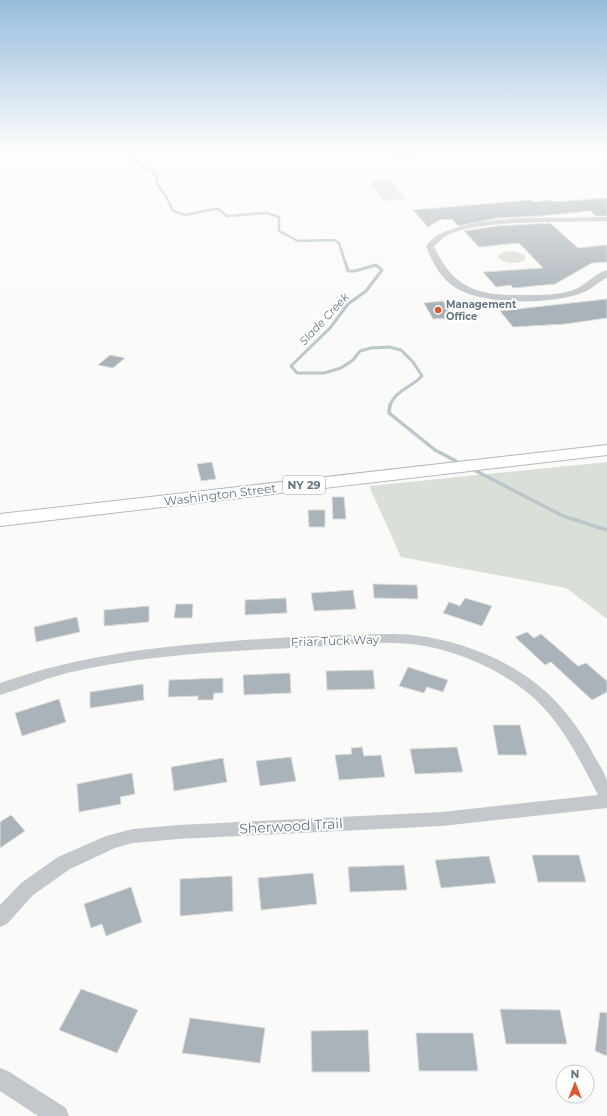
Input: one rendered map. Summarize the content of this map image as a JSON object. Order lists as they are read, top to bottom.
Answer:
{
  "streets": {
    "highway": ["NY 29", "Washington Street"],
    "street": ["Friar Tuck Way", "Sherwood Trail"]
  },
  "water": ["Slade Creek"],
  "places": ["Management Office"],
  "north": "top"
}
